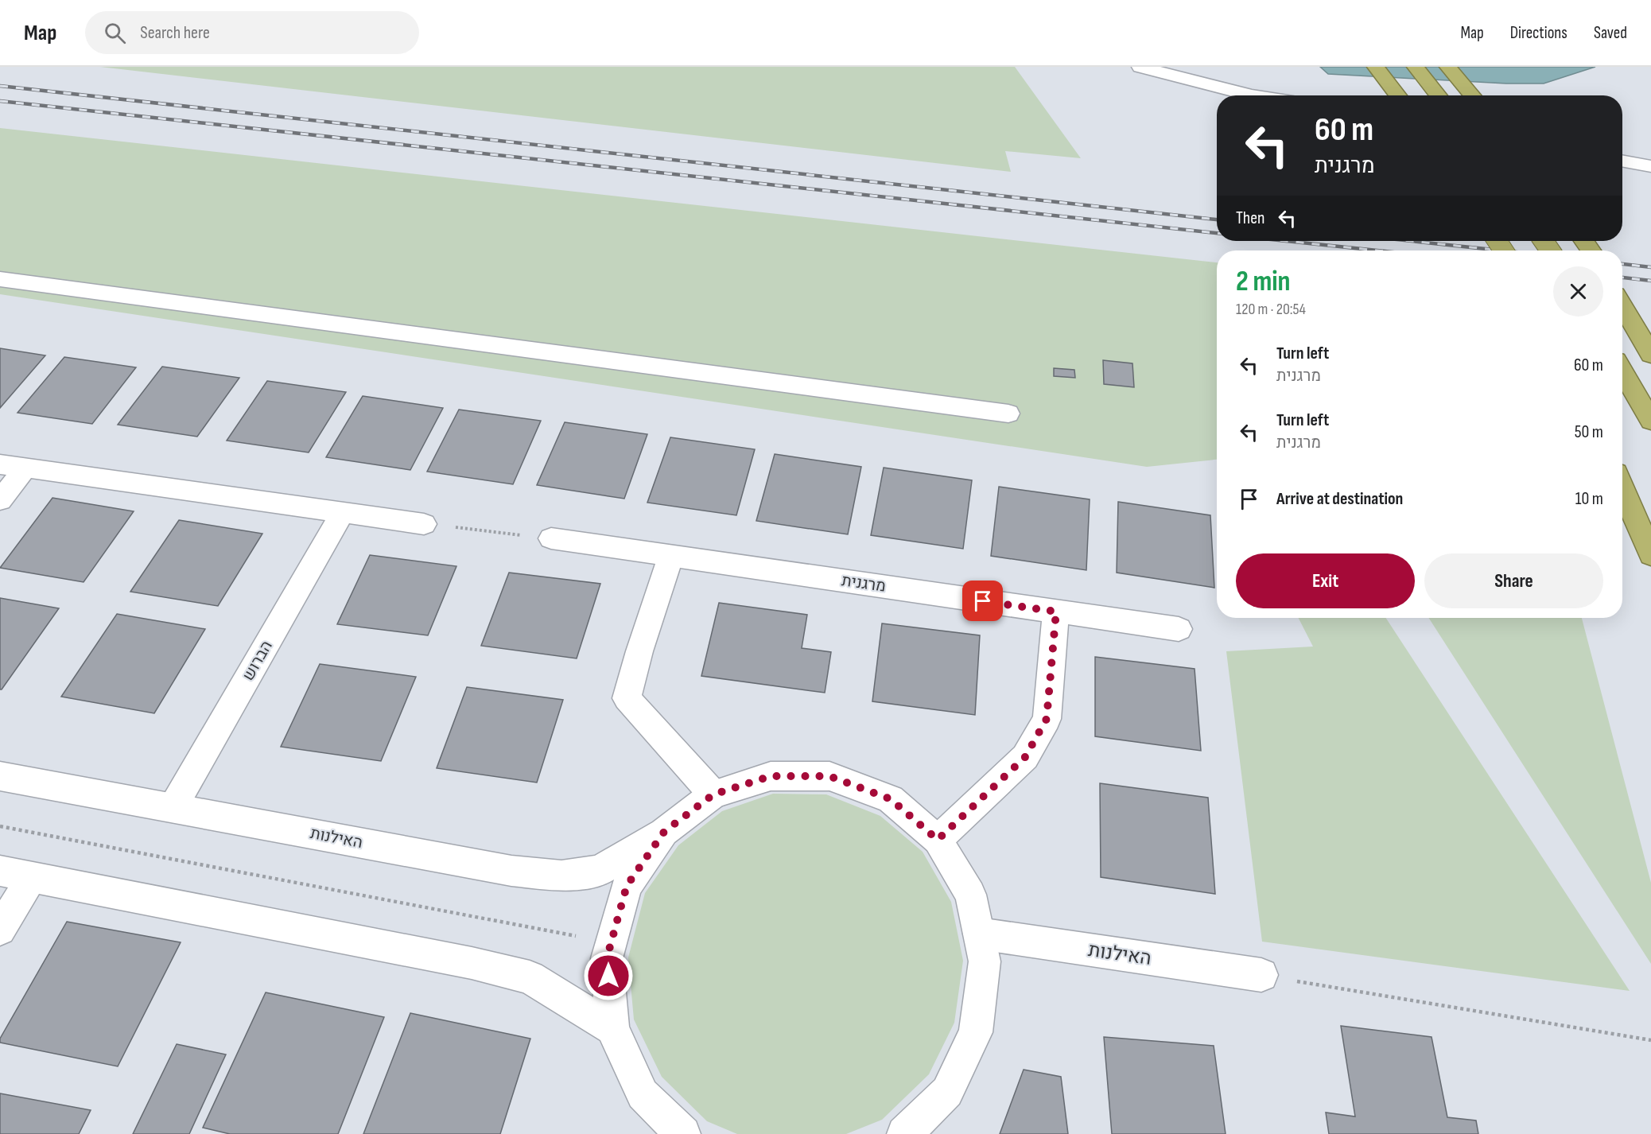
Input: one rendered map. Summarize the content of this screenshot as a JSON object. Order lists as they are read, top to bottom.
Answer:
{
  "streets": {
    "street": ["מרגנית", "הברוש", "האילנות"]
  },
  "crossings": [
    ["הברוש", "האילנות"]
  ],
  "page": {
    "header": "Map",
    "search": "Search here",
    "nav": ["Map", "Directions", "Saved"],
    "turn": ["60 m", "מרגנית"],
    "then": "Then",
    "heading": ["2 min", "120 m · 20:54"],
    "list": [
      {
        "name": "Turn left",
        "note": "מרגנית",
        "value": "60 m"
      },
      {
        "name": "Turn left",
        "note": "מרגנית",
        "value": "50 m"
      },
      {
        "name": "Arrive at destination",
        "value": "10 m"
      }
    ],
    "buttons": ["Exit", "Share"]
  }
}
